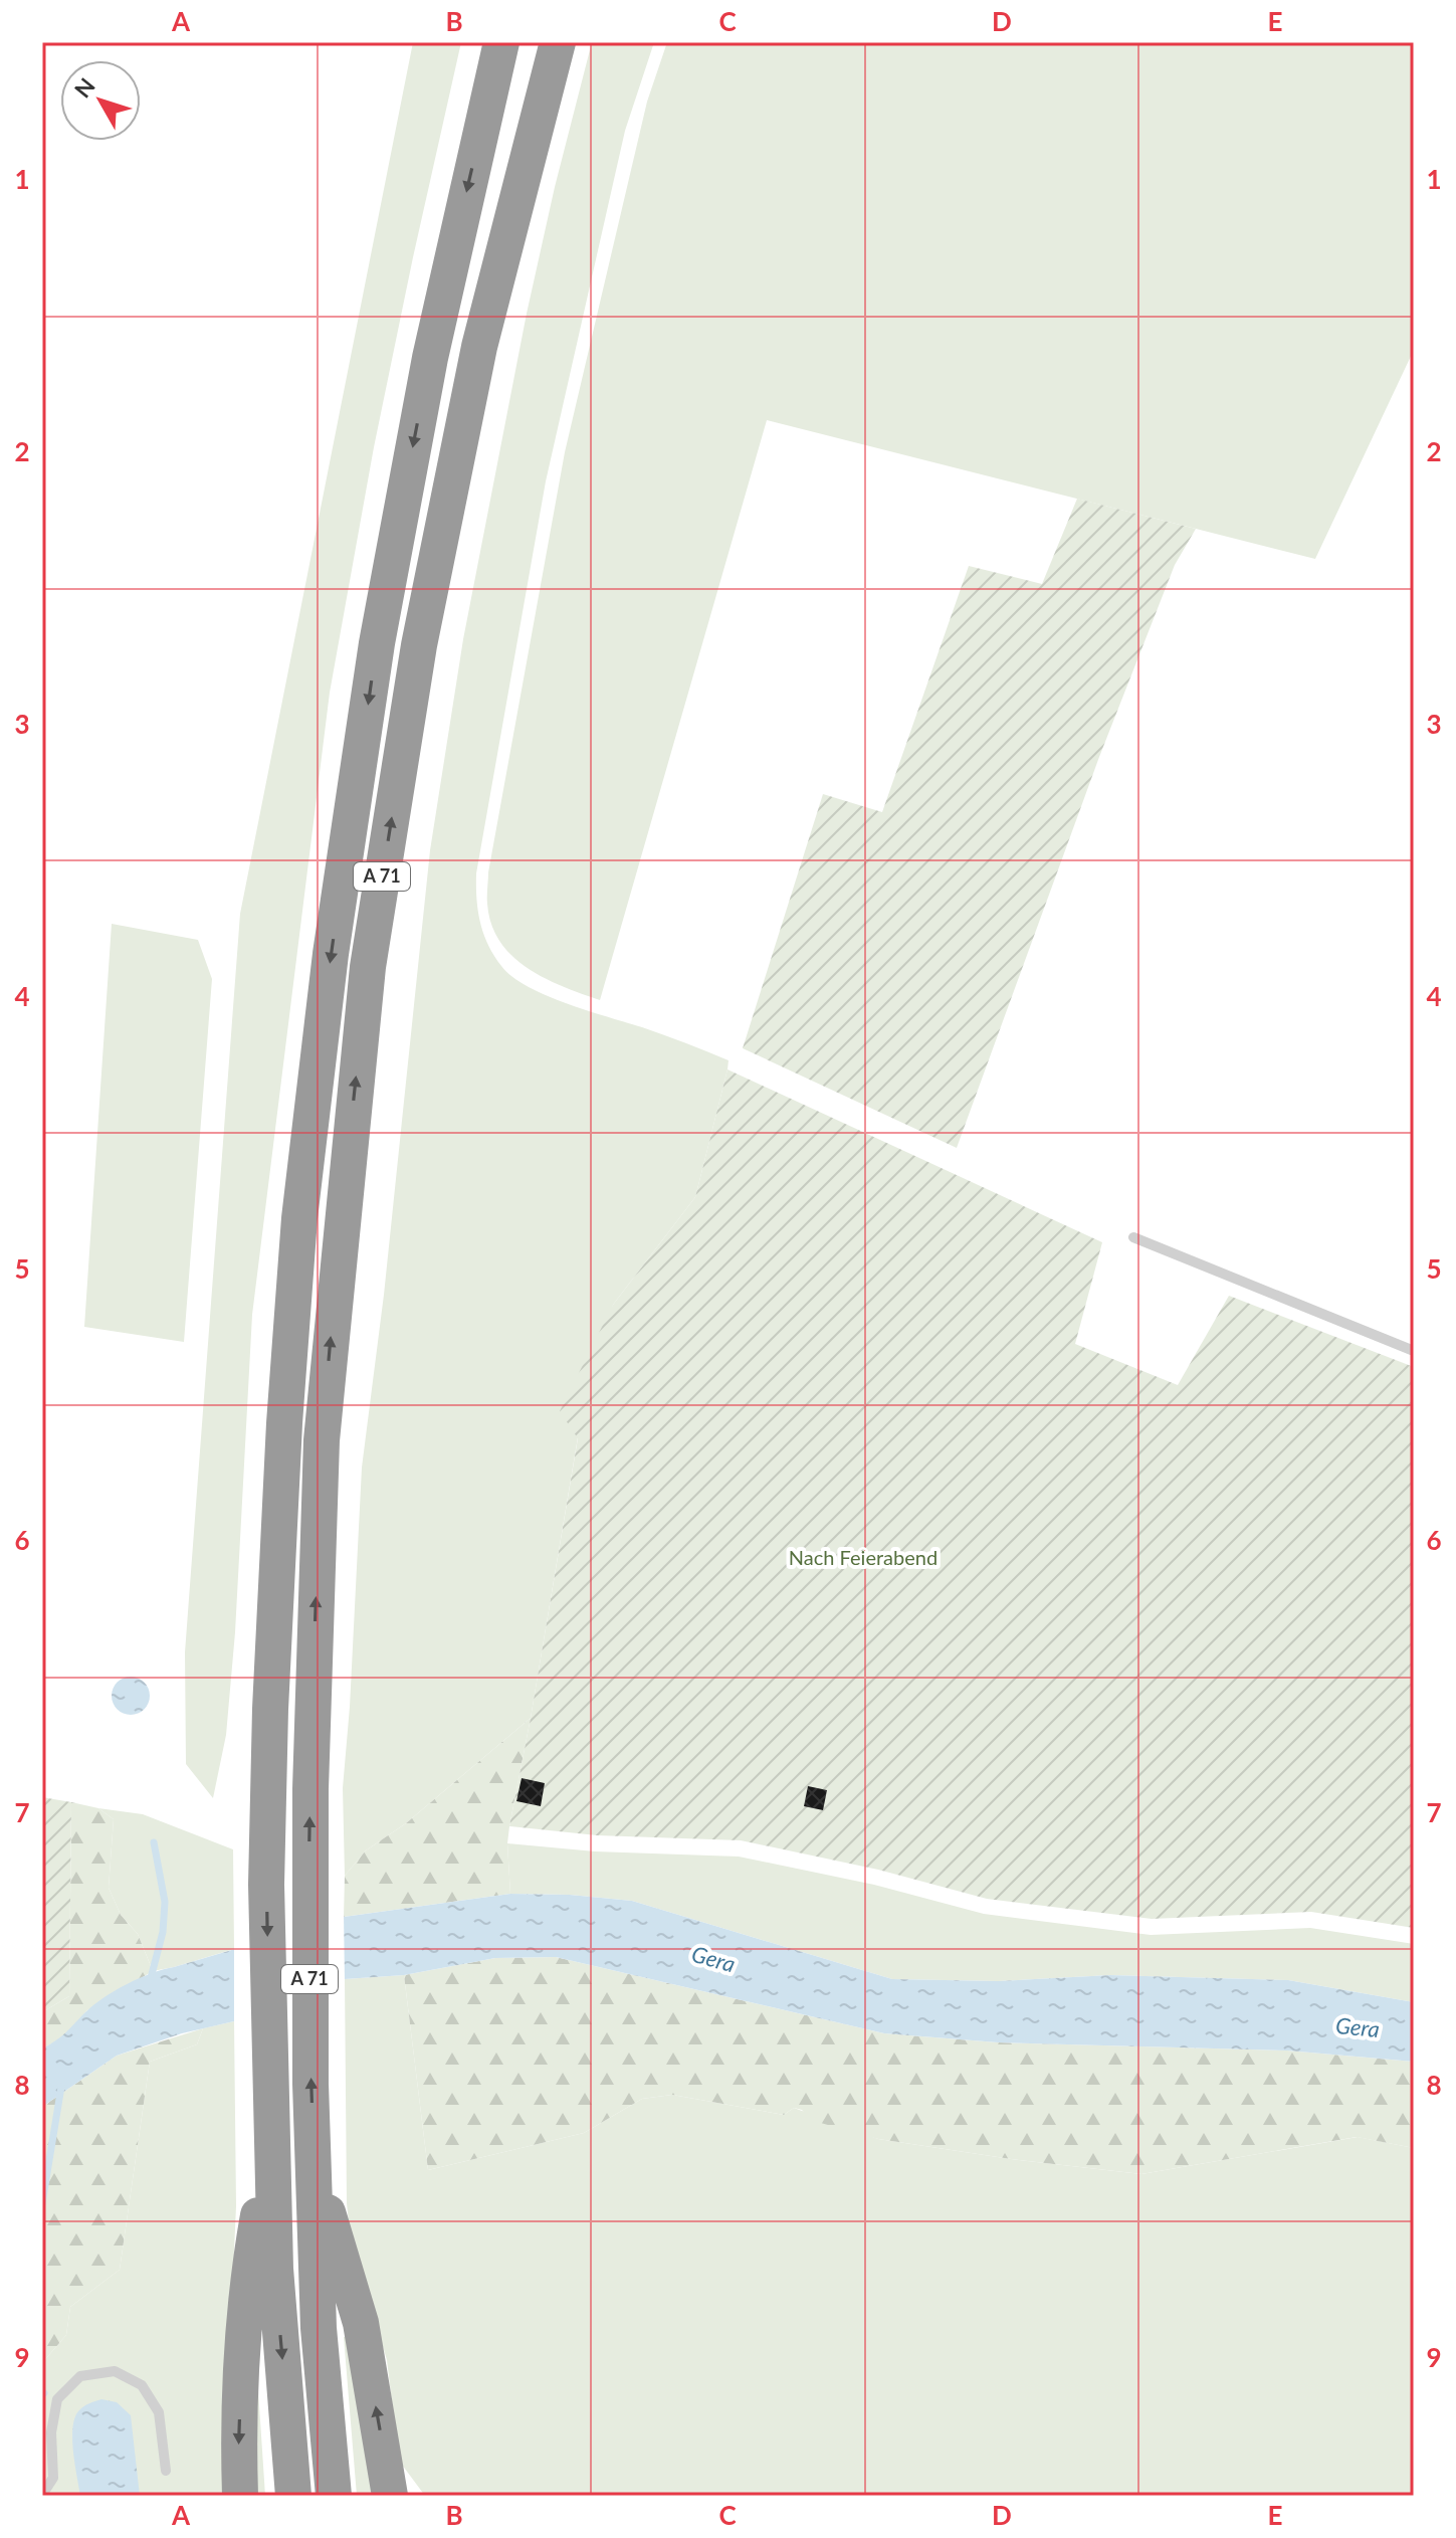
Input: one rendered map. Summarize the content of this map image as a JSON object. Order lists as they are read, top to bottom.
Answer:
{
  "streets": {
    "highway": ["A 71"]
  },
  "water": ["Gera"],
  "parks": ["Nach Feierabend"],
  "north": "top left",
  "grid": {
    "columns": [
      "A",
      "B",
      "C",
      "D",
      "E"
    ],
    "rows": [
      "1",
      "2",
      "3",
      "4",
      "5",
      "6",
      "7",
      "8",
      "9"
    ]
  }
}
